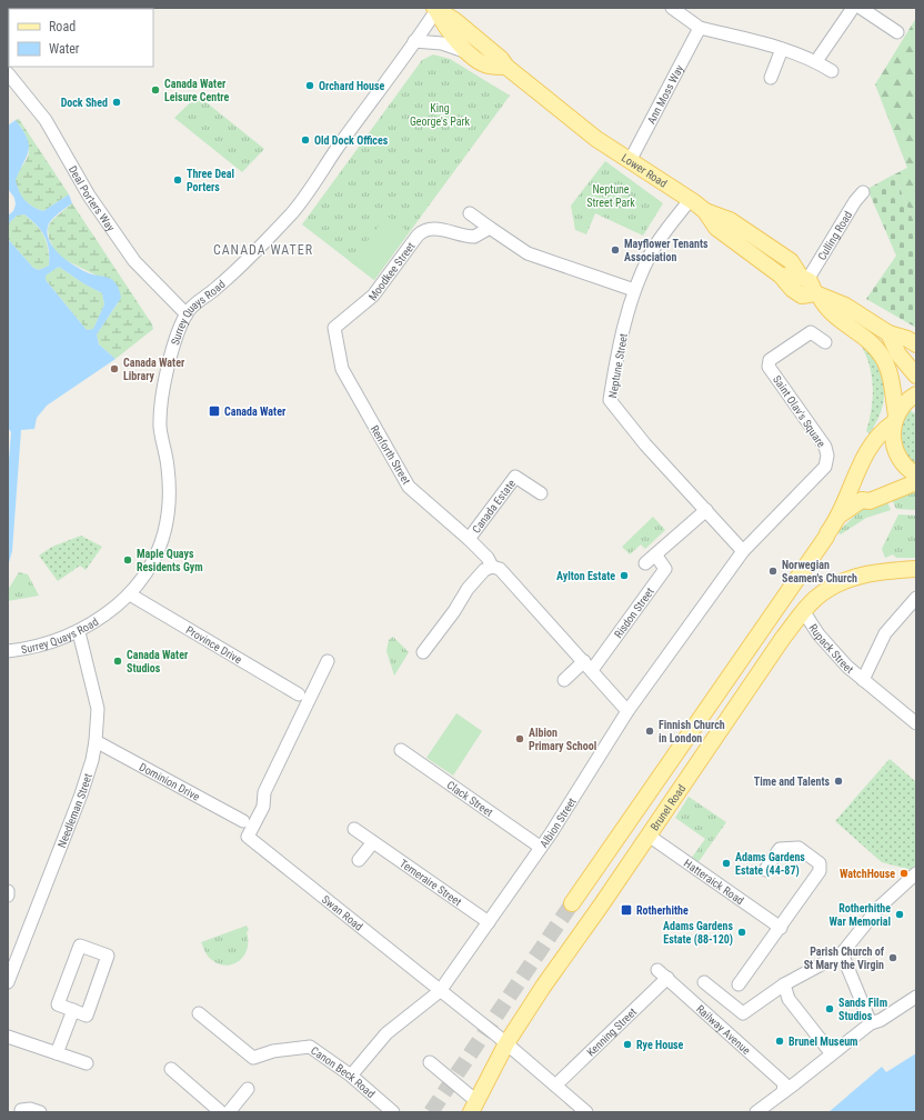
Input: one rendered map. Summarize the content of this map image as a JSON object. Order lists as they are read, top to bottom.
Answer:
{
  "streets": {
    "main road": ["Lower Road", "Brunel Road"],
    "street": [
      "Ann Moss Way",
      "Deal Porters Way",
      "Culling Road",
      "Moodkee Street",
      "Surrey Quays Road",
      "Neptune Street",
      "Saint Olav's Square",
      "Renforth Street",
      "Canada Estate",
      "Risdon Street",
      "Province Drive",
      "Rupack Street",
      "Dominion Drive",
      "Clack Street",
      "Needleman Street",
      "Albion Street",
      "Hatteraick Road",
      "Temeraire Street",
      "Swan Road",
      "Railway Avenue",
      "Kenning Street",
      "Canon Beck Road"
    ]
  },
  "crossings": [
    ["Ann Moss Way", "Lower Road"],
    ["Lower Road", "Culling Road"],
    ["Lower Road", "Surrey Quays Road"],
    ["Lower Road", "Neptune Street"],
    ["Deal Porters Way", "Surrey Quays Road"],
    ["Moodkee Street", "Renforth Street"],
    ["Surrey Quays Road", "Province Drive"],
    ["Surrey Quays Road", "Needleman Street"],
    ["Neptune Street", "Saint Olav's Square"],
    ["Neptune Street", "Albion Street"],
    ["Saint Olav's Square", "Albion Street"],
    ["Renforth Street", "Canada Estate"],
    ["Renforth Street", "Risdon Street"],
    ["Renforth Street", "Albion Street"],
    ["Rupack Street", "Brunel Road"],
    ["Dominion Drive", "Needleman Street"],
    ["Clack Street", "Albion Street"],
    ["Brunel Road", "Hatteraick Road"],
    ["Brunel Road", "Swan Road"],
    ["Albion Street", "Temeraire Street"],
    ["Albion Street", "Swan Road"],
    ["Albion Street", "Canon Beck Road"],
    ["Swan Road", "Kenning Street"],
    ["Railway Avenue", "Kenning Street"]
  ],
  "districts": ["CANADA WATER"],
  "parks": ["King George's Park", "Neptune Street Park"],
  "places": {
    "other": [
      "Orchard House",
      "Canada Water Leisure Centre",
      "Dock Shed",
      "Old Dock Offices",
      "Three Deal Porters",
      "Mayflower Tenants Association",
      "Canada Water Library",
      "Maple Quays Residents Gym",
      "Norwegian Seamen's Church",
      "Aylton Estate",
      "Canada Water Studios",
      "Finnish Church in London",
      "Albion Primary School",
      "Time and Talents",
      "Adams Gardens Estate (44-87)",
      "WatchHouse",
      "Rotherhithe War Memorial",
      "Adams Gardens Estate (88-120)",
      "Parish Church of St Mary the Virgin",
      "Sands Film Studios",
      "Brunel Museum",
      "Rye House"
    ],
    "transit": ["Canada Water", "Rotherhithe"]
  },
  "legend": ["Road", "Water"]
}
